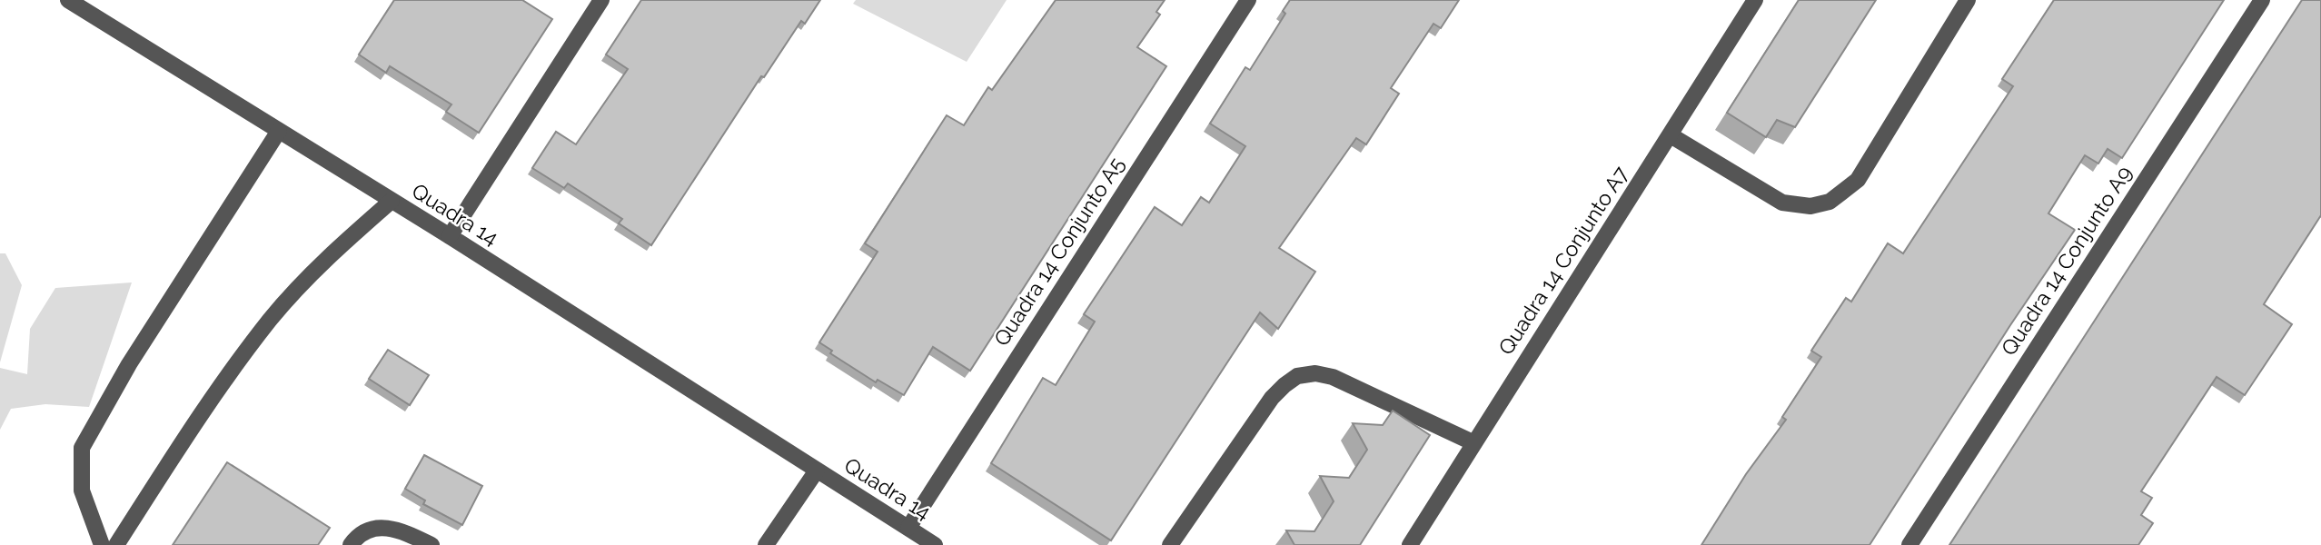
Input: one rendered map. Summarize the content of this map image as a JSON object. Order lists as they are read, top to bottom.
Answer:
{
  "streets": {
    "street": [
      "Quadra 14",
      "Quadra 14 Conjunto A5",
      "Quadra 14 Conjunto A7",
      "Quadra 14 Conjunto A9"
    ]
  },
  "crossings": [
    ["Quadra 14", "Quadra 14 Conjunto A5"]
  ]
}
